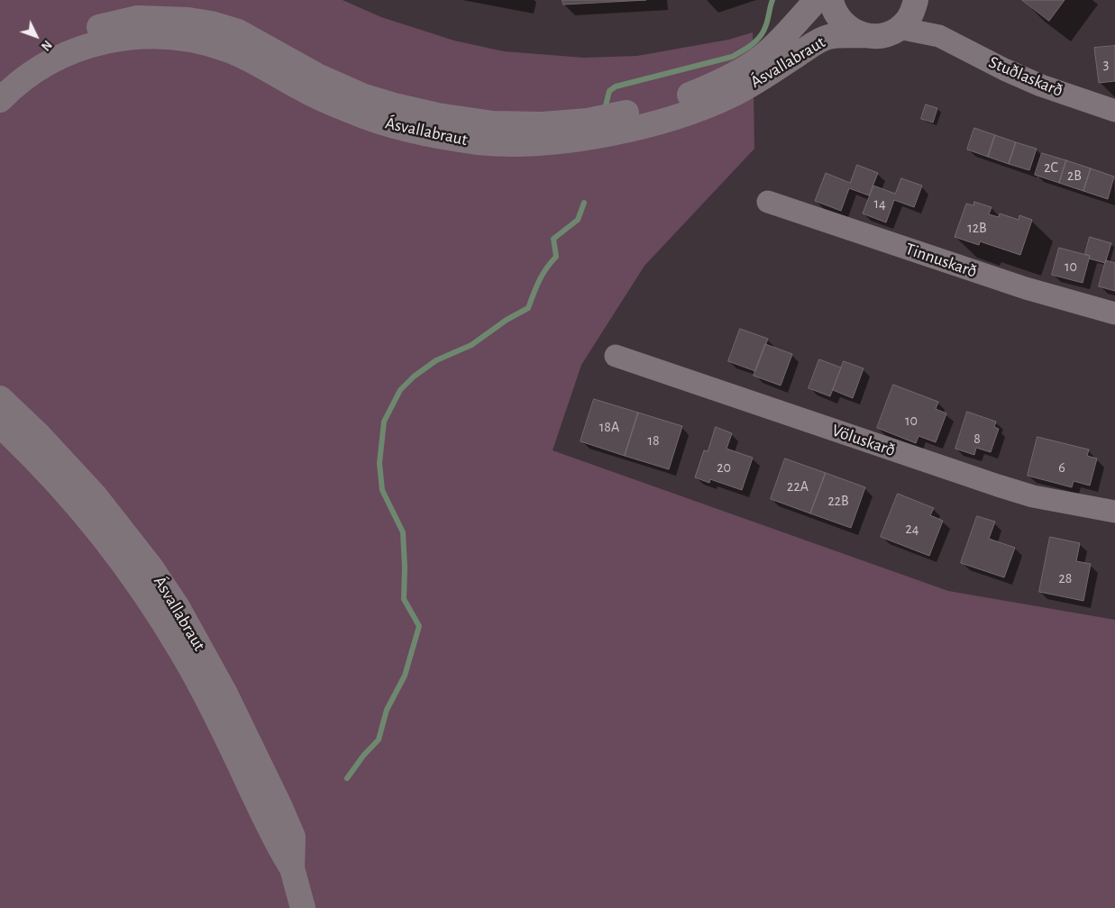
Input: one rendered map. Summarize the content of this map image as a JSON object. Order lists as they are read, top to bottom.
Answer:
{
  "streets": {
    "main road": ["Ásvallabraut"],
    "street": ["Stuðlaskarð", "Tinnuskarð", "Völuskarð"]
  },
  "crossings": [
    ["Ásvallabraut", "Stuðlaskarð"]
  ],
  "house_numbers": [
    "3",
    "2C",
    "2B",
    "14",
    "12B",
    "10",
    "10",
    "18A",
    "8",
    "18",
    "20",
    "6",
    "22A",
    "22B",
    "24",
    "28"
  ],
  "north": "bottom right"
}
